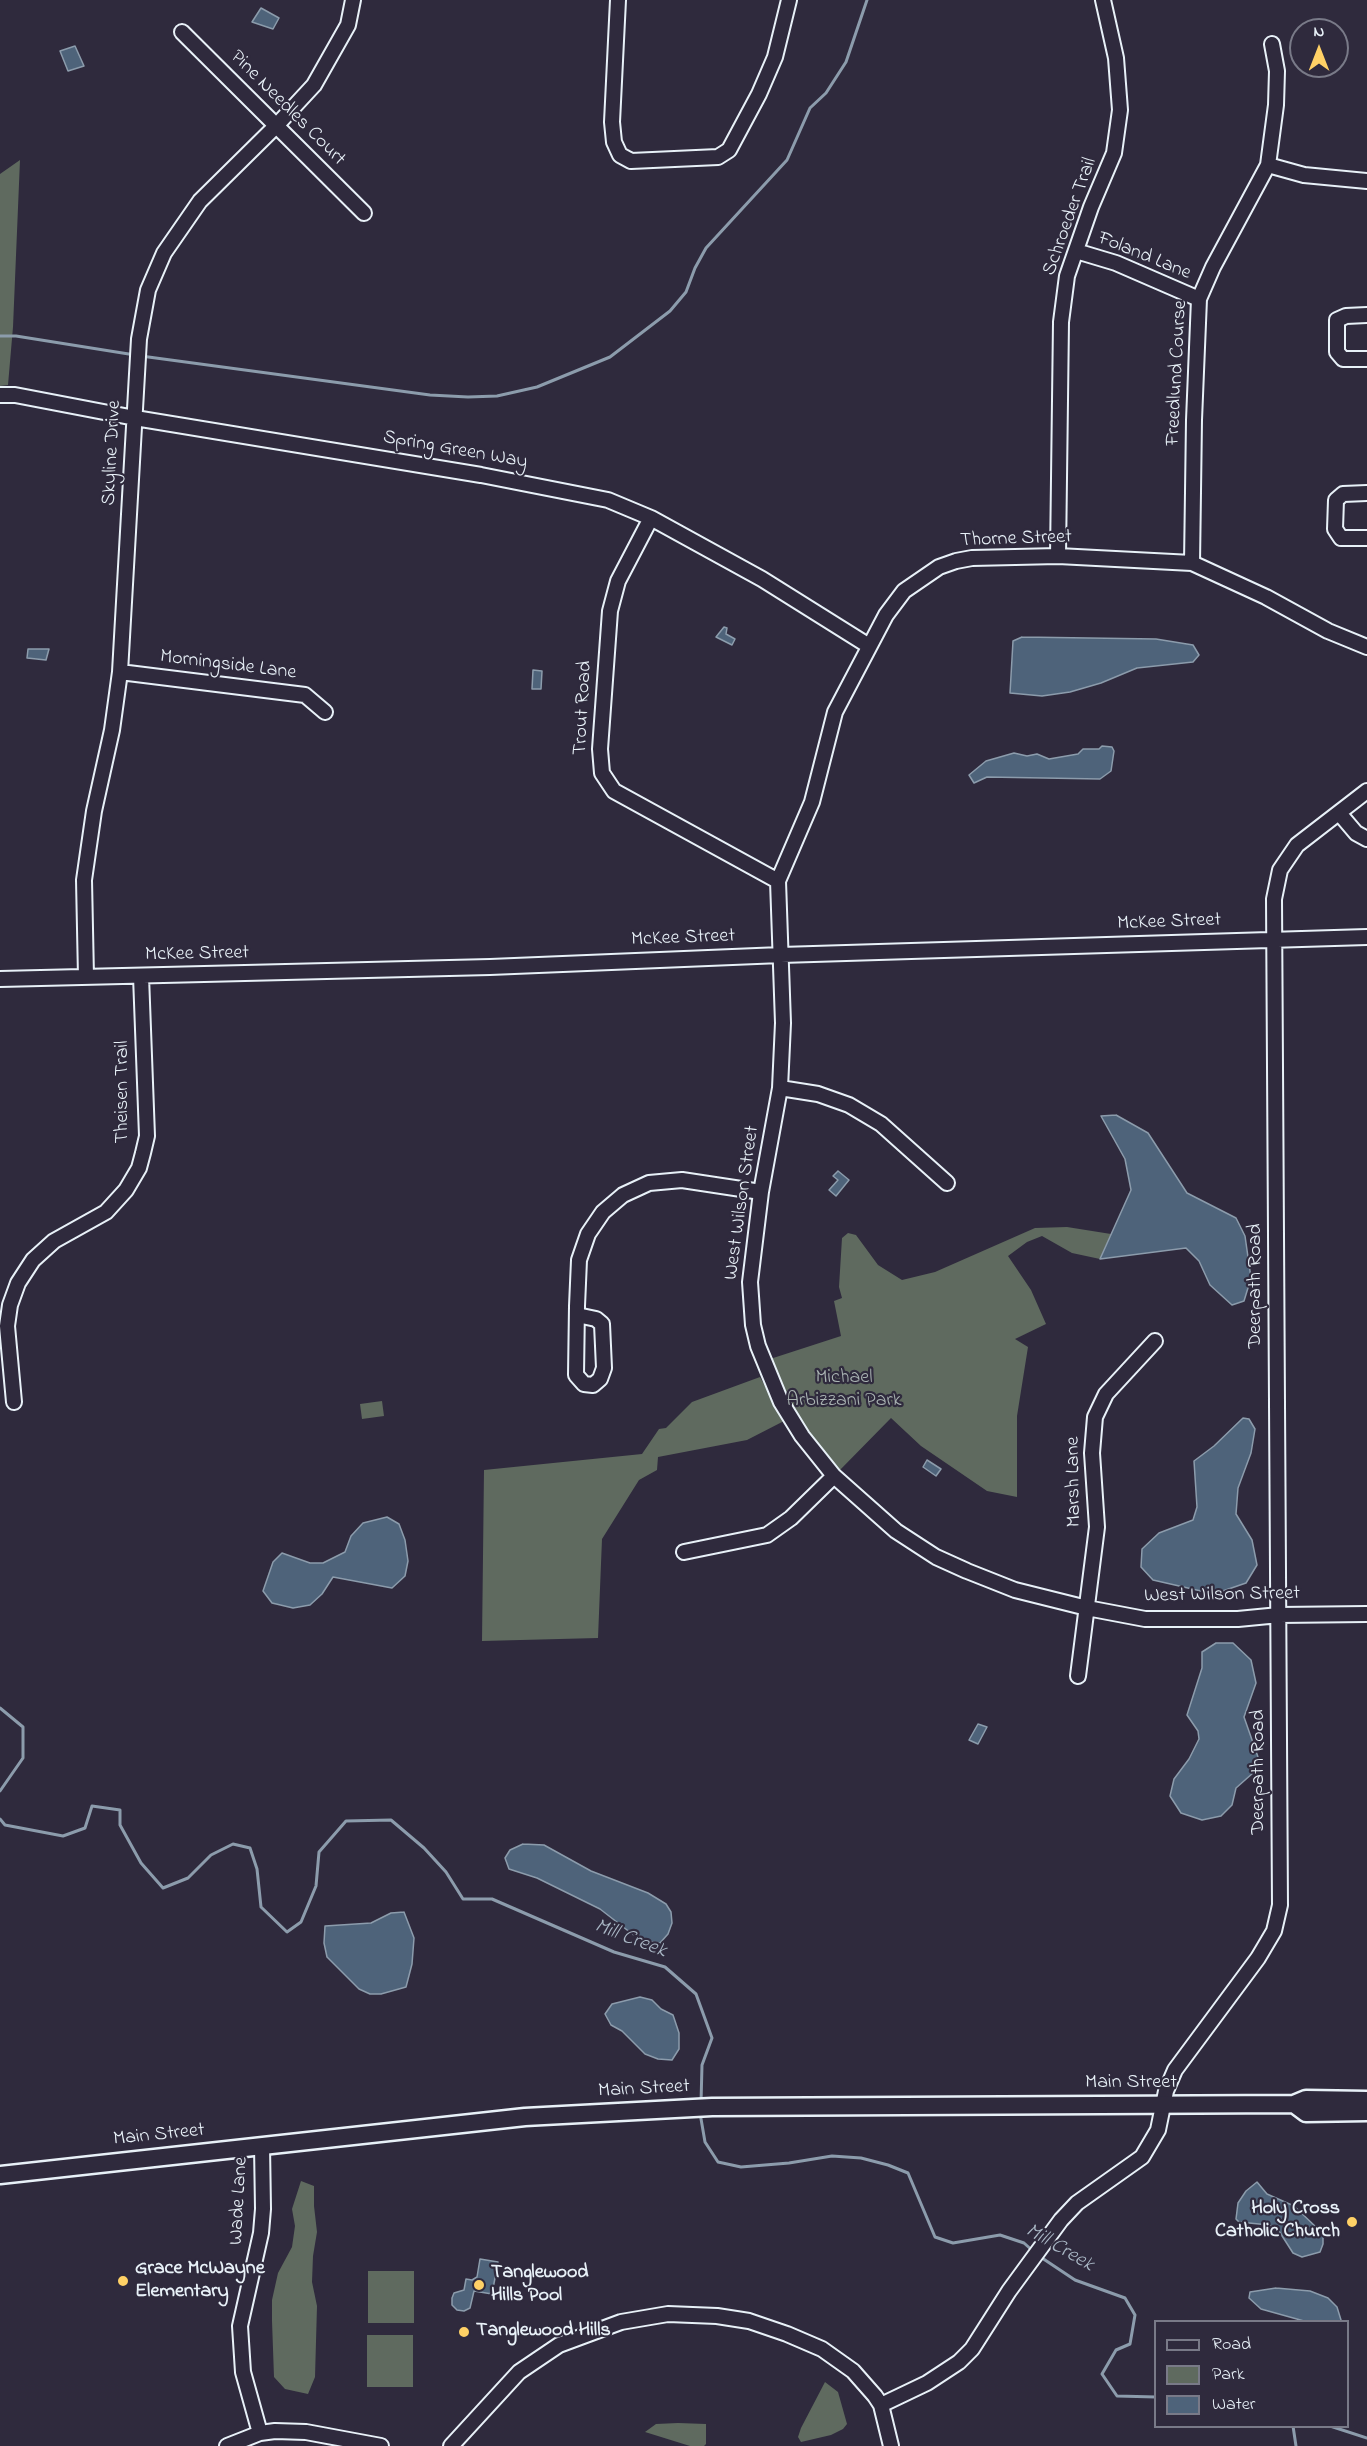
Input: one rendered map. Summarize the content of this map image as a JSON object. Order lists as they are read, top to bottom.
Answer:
{
  "streets": {
    "main road": ["Main Street"],
    "street": [
      "Pine Needles Court",
      "Schroeder Trail",
      "Foland Lane",
      "Freedlund Course",
      "Spring Green Way",
      "Skyline Drive",
      "Thorne Street",
      "Morningside Lane",
      "Trout Road",
      "McKee Street",
      "Theisen Trail",
      "West Wilson Street",
      "Deerpath Road",
      "Marsh Lane",
      "Wade Lane"
    ]
  },
  "crossings": [
    ["Pine Needles Court", "Skyline Drive"],
    ["Schroeder Trail", "Foland Lane"],
    ["Schroeder Trail", "Thorne Street"],
    ["Foland Lane", "Freedlund Course"],
    ["Freedlund Course", "Thorne Street"],
    ["Spring Green Way", "Skyline Drive"],
    ["Spring Green Way", "Thorne Street"],
    ["Spring Green Way", "Trout Road"],
    ["Skyline Drive", "Morningside Lane"],
    ["Skyline Drive", "McKee Street"],
    ["Thorne Street", "Trout Road"],
    ["Thorne Street", "McKee Street"],
    ["Thorne Street", "West Wilson Street"],
    ["McKee Street", "Theisen Trail"],
    ["McKee Street", "West Wilson Street"],
    ["McKee Street", "Deerpath Road"],
    ["West Wilson Street", "Deerpath Road"],
    ["West Wilson Street", "Marsh Lane"],
    ["Deerpath Road", "Main Street"],
    ["Main Street", "Wade Lane"]
  ],
  "water": ["Mill Creek"],
  "parks": ["Michael Arbizzani Park"],
  "places": [
    "Holy Cross Catholic Church",
    "Grace McWayne Elementary",
    "Tanglewood Hills Pool",
    "Tanglewood Hills"
  ],
  "legend": ["Road", "Park", "Water"],
  "north": "top"
}
